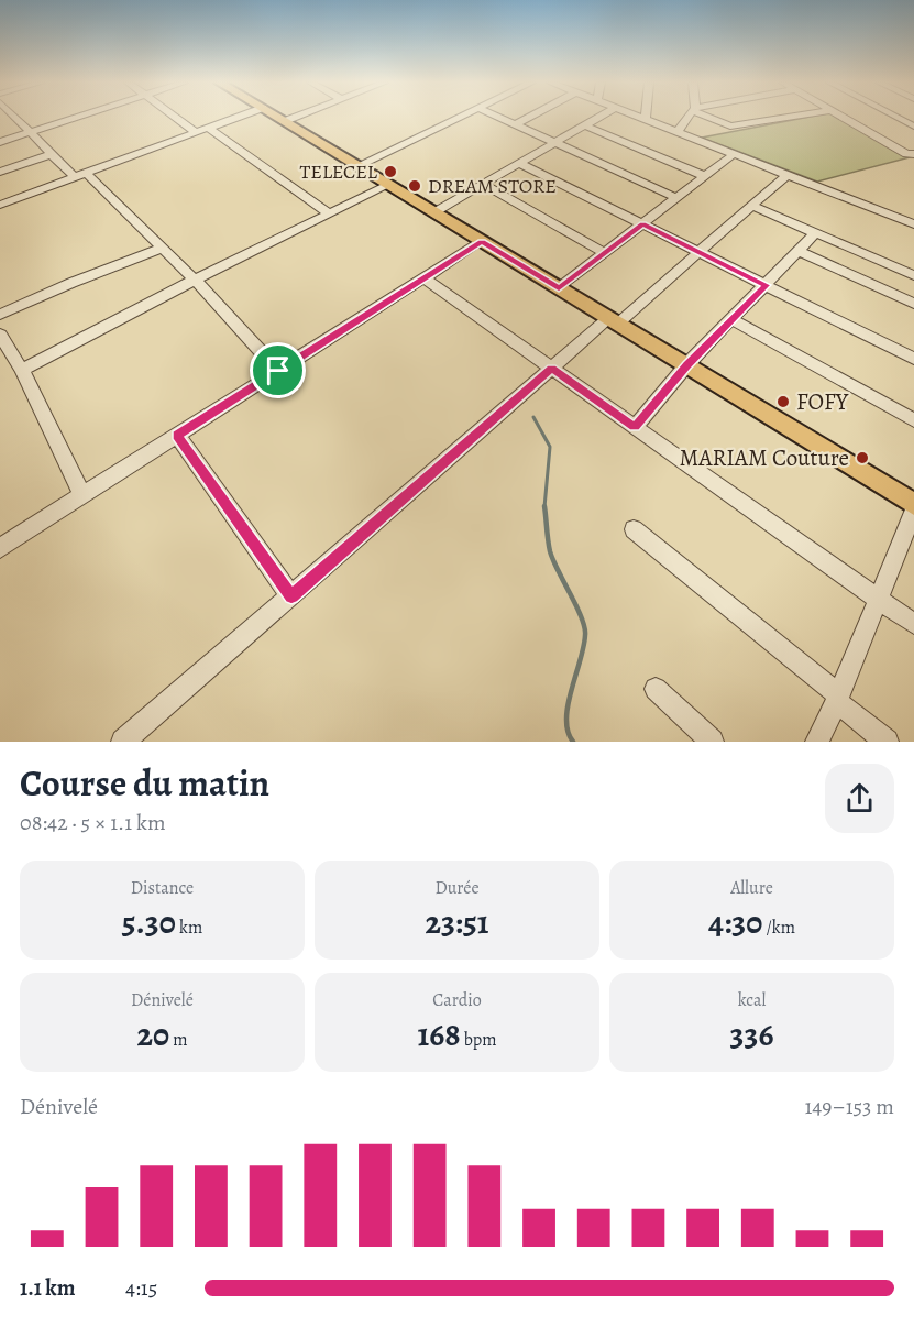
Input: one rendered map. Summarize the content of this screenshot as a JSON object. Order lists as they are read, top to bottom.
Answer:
{
  "places": [
    "TELECEL",
    "DREAM STORE",
    "FOFY",
    "MARIAM Couture"
  ],
  "page": {
    "heading": ["Course du matin", "08:42 · 5 × 1.1 km"],
    "stats": [
      ["Distance", "5.30 km"],
      ["Durée", "23:51"],
      ["Allure", "4:30 /km"],
      ["Dénivelé", "20 m"],
      ["Cardio", "168 bpm"],
      ["kcal", "336"]
    ],
    "chart": ["Dénivelé", "149–153 m"],
    "list": [
      {
        "name": "1.1 km",
        "note": "4:15"
      }
    ]
  }
}
